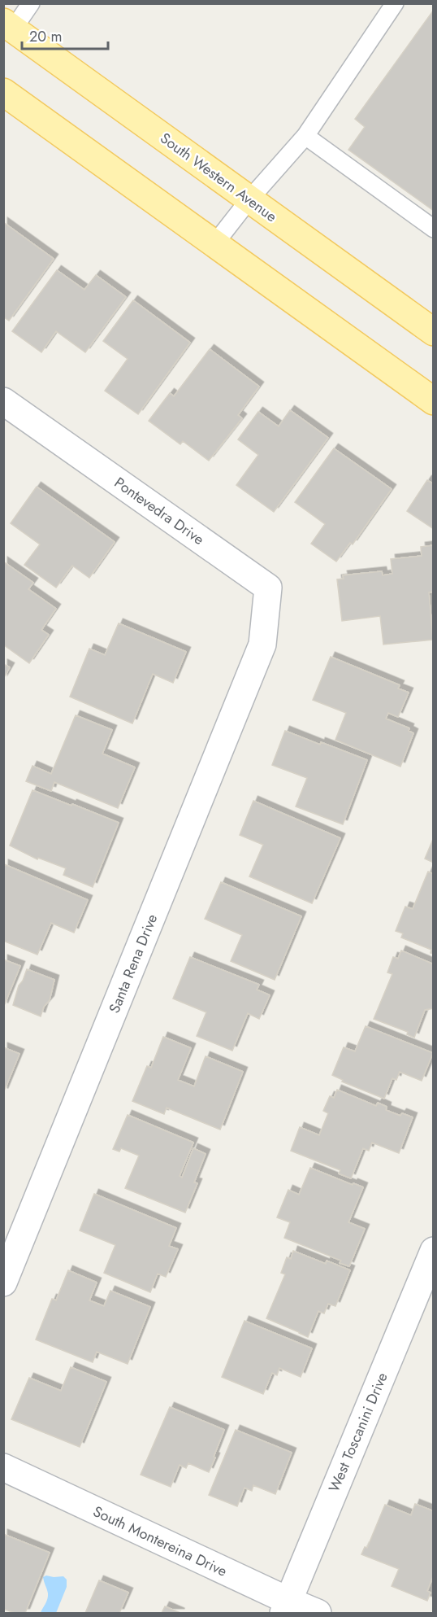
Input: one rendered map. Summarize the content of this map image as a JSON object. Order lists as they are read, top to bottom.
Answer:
{
  "streets": {
    "main road": ["South Western Avenue"],
    "street": [
      "Pontevedra Drive",
      "Santa Rena Drive",
      "West Toscanini Drive",
      "South Montereina Drive"
    ]
  },
  "crossings": [
    ["Pontevedra Drive", "Santa Rena Drive"],
    ["West Toscanini Drive", "South Montereina Drive"]
  ],
  "scale_bar": "20 m"
}
